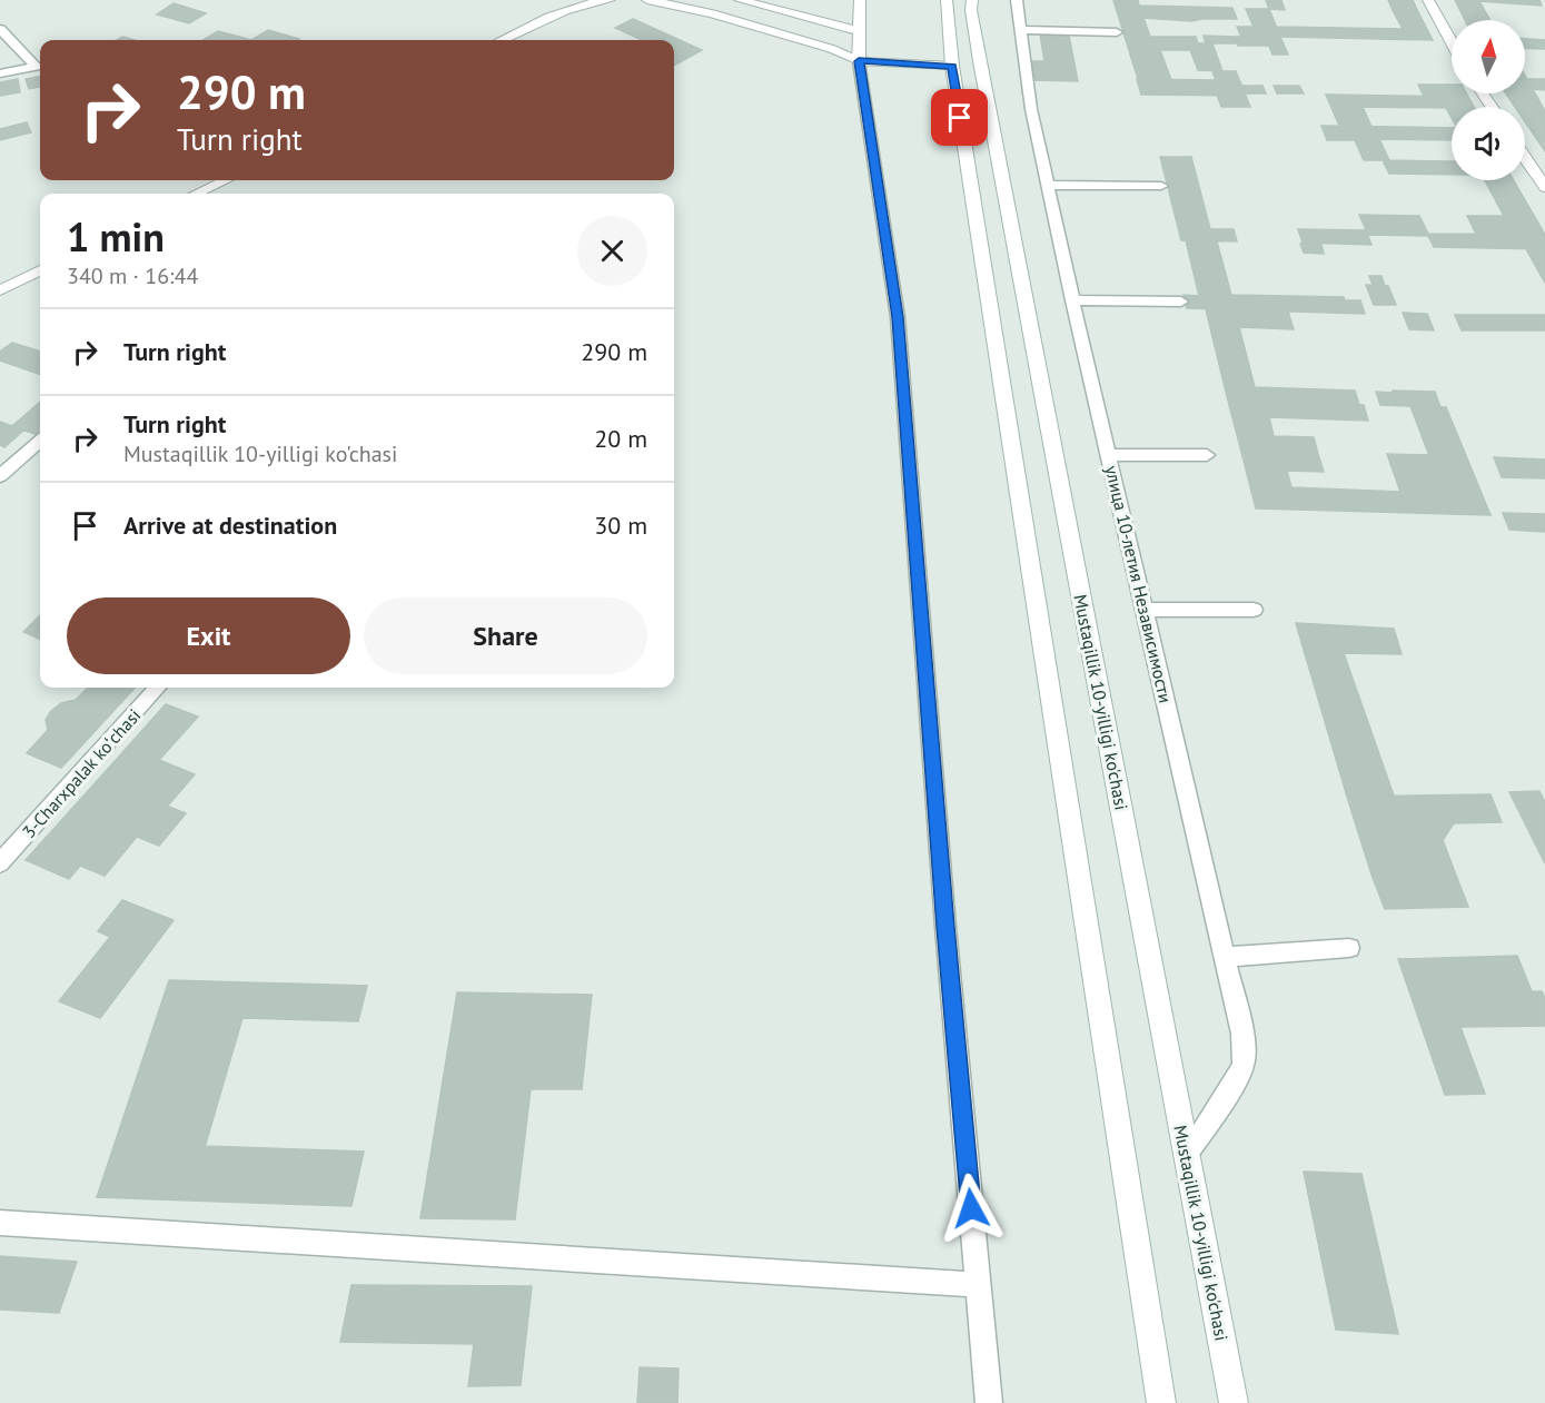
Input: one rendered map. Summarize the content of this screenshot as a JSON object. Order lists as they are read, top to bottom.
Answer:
{
  "streets": {
    "main road": ["Mustaqillik 10-yilligi ko'chasi"],
    "lane": ["улица 10-летия Независимости", "3-Charxpalak koʻchasi"]
  },
  "crossings": [
    ["улица 10-летия Независимости", "Mustaqillik 10-yilligi ko'chasi"]
  ],
  "north": "top",
  "page": {
    "turn": ["290 m", "Turn right"],
    "heading": ["1 min", "340 m · 16:44"],
    "list": [
      {
        "name": "Turn right",
        "value": "290 m"
      },
      {
        "name": "Turn right",
        "note": "Mustaqillik 10-yilligi ko'chasi",
        "value": "20 m"
      },
      {
        "name": "Arrive at destination",
        "value": "30 m"
      }
    ],
    "buttons": ["Exit", "Share"]
  }
}
